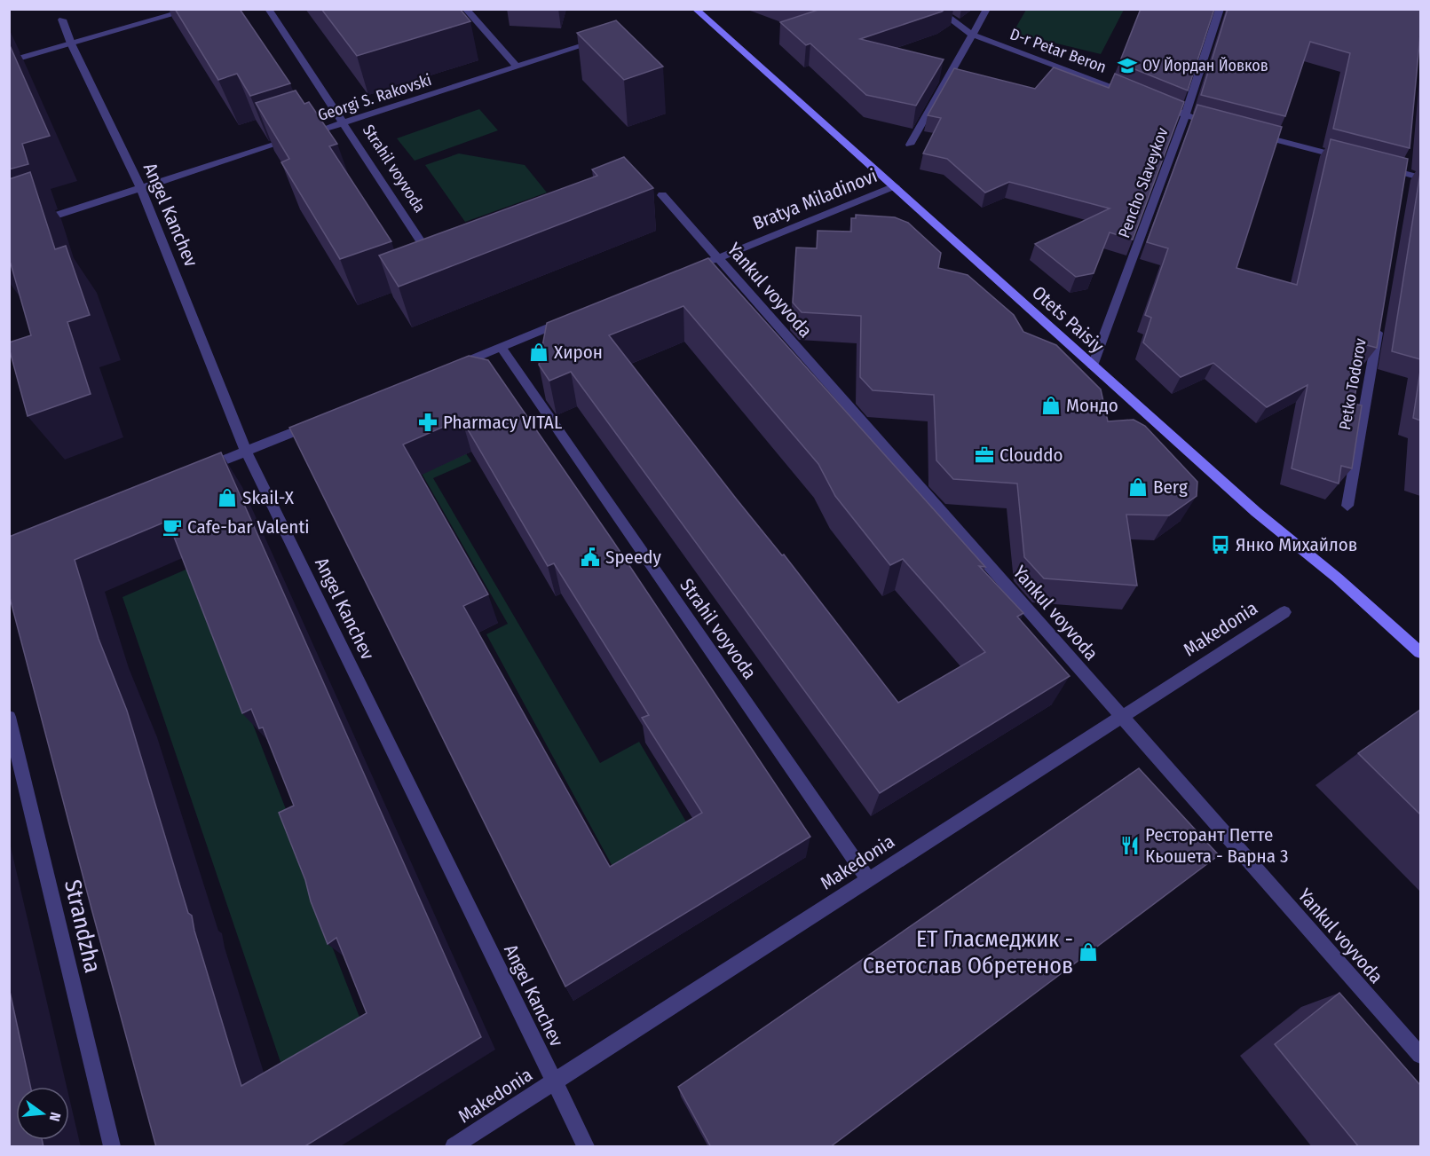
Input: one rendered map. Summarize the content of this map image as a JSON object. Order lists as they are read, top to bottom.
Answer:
{
  "streets": {
    "street": [
      "D-r Petar Beron",
      "Georgi S. Rakovski",
      "Strahil voyvoda",
      "Pencho Slaveykov",
      "Bratya Miladinovi",
      "Angel Kanchev",
      "Yankul voyvoda",
      "Otets Paisiy",
      "Petko Todorov",
      "Makedonia",
      "Strandzha"
    ]
  },
  "crossings": [
    ["Georgi S. Rakovski", "Strahil voyvoda"],
    ["Georgi S. Rakovski", "Angel Kanchev"],
    ["Strahil voyvoda", "Makedonia"],
    ["Pencho Slaveykov", "Otets Paisiy"],
    ["Bratya Miladinovi", "Yankul voyvoda"],
    ["Bratya Miladinovi", "Otets Paisiy"],
    ["Angel Kanchev", "Makedonia"],
    ["Yankul voyvoda", "Makedonia"]
  ],
  "places": {
    "school or university": ["ОУ Йордан Йовков"],
    "shop": [
      "Хирон",
      "Мондо",
      "Berg",
      "Skail-X",
      "ЕТ Гласмеджик - Светослав Обретенов"
    ],
    "pharmacy": ["Pharmacy VITAL"],
    "office": ["Clouddo"],
    "cafe": ["Cafe-bar Valenti"],
    "bus stop": ["Янко Михайлов"],
    "public building": ["Speedy"],
    "restaurant": ["Ресторант Петте Кьошета - Варна 3"]
  },
  "north": "right"
}
